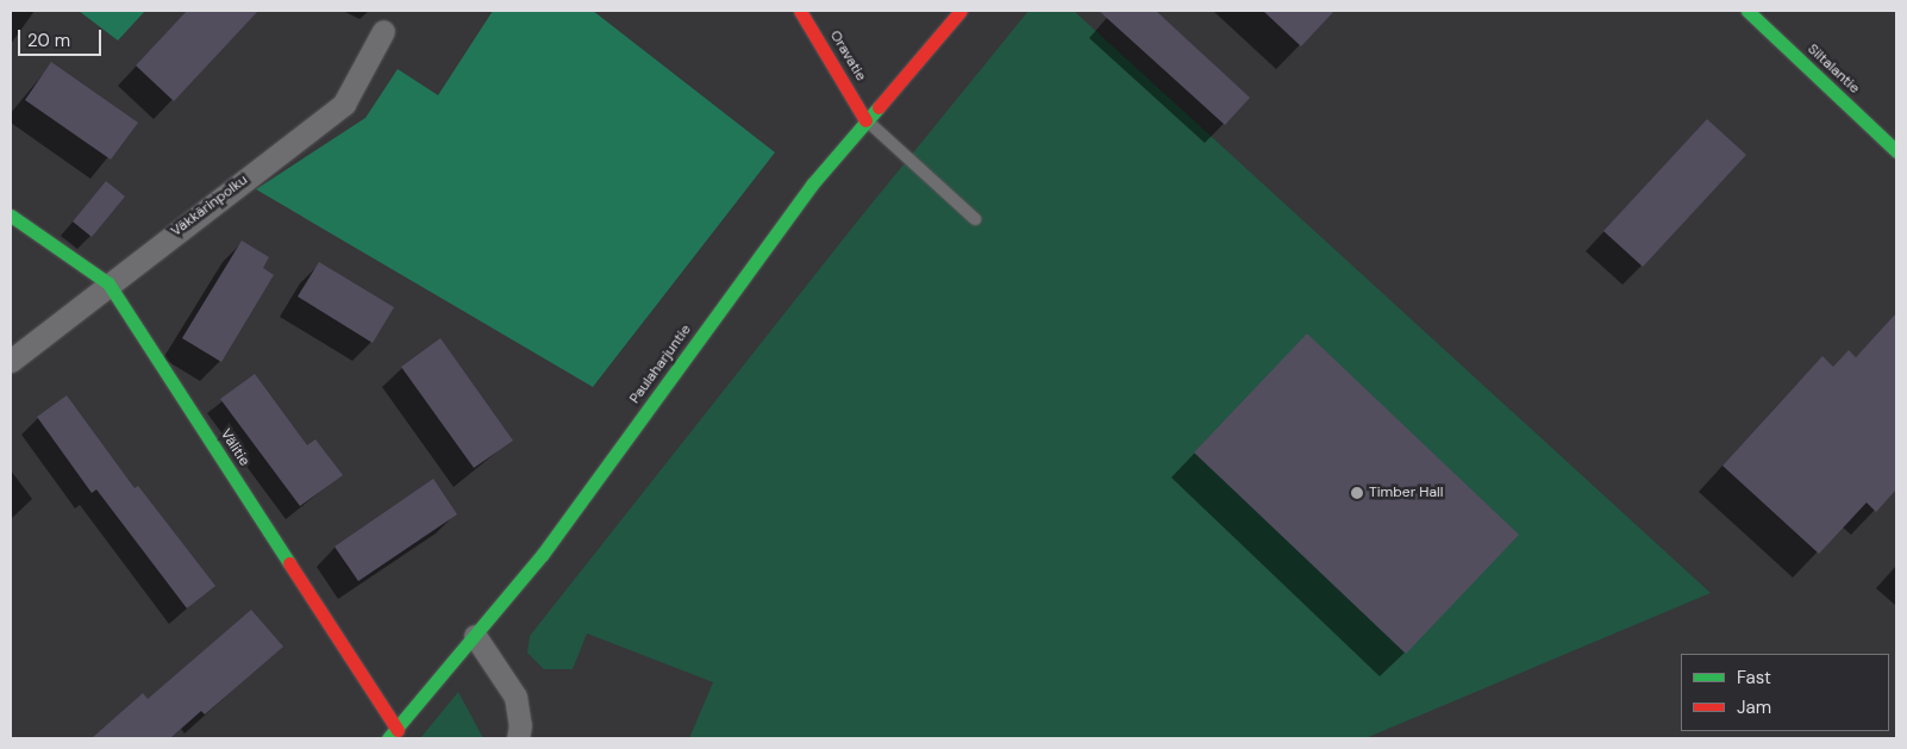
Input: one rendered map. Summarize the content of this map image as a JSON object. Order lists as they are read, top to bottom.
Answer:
{
  "streets": {
    "street": [
      "Oravatie",
      "Siltalantie",
      "Väkkärinpolku",
      "Paulaharjuntie",
      "Välitie"
    ]
  },
  "crossings": [
    ["Oravatie", "Paulaharjuntie"],
    ["Väkkärinpolku", "Välitie"],
    ["Paulaharjuntie", "Välitie"]
  ],
  "places": ["Timber Hall"],
  "legend": ["Fast", "Jam"],
  "scale_bar": "20 m"
}
